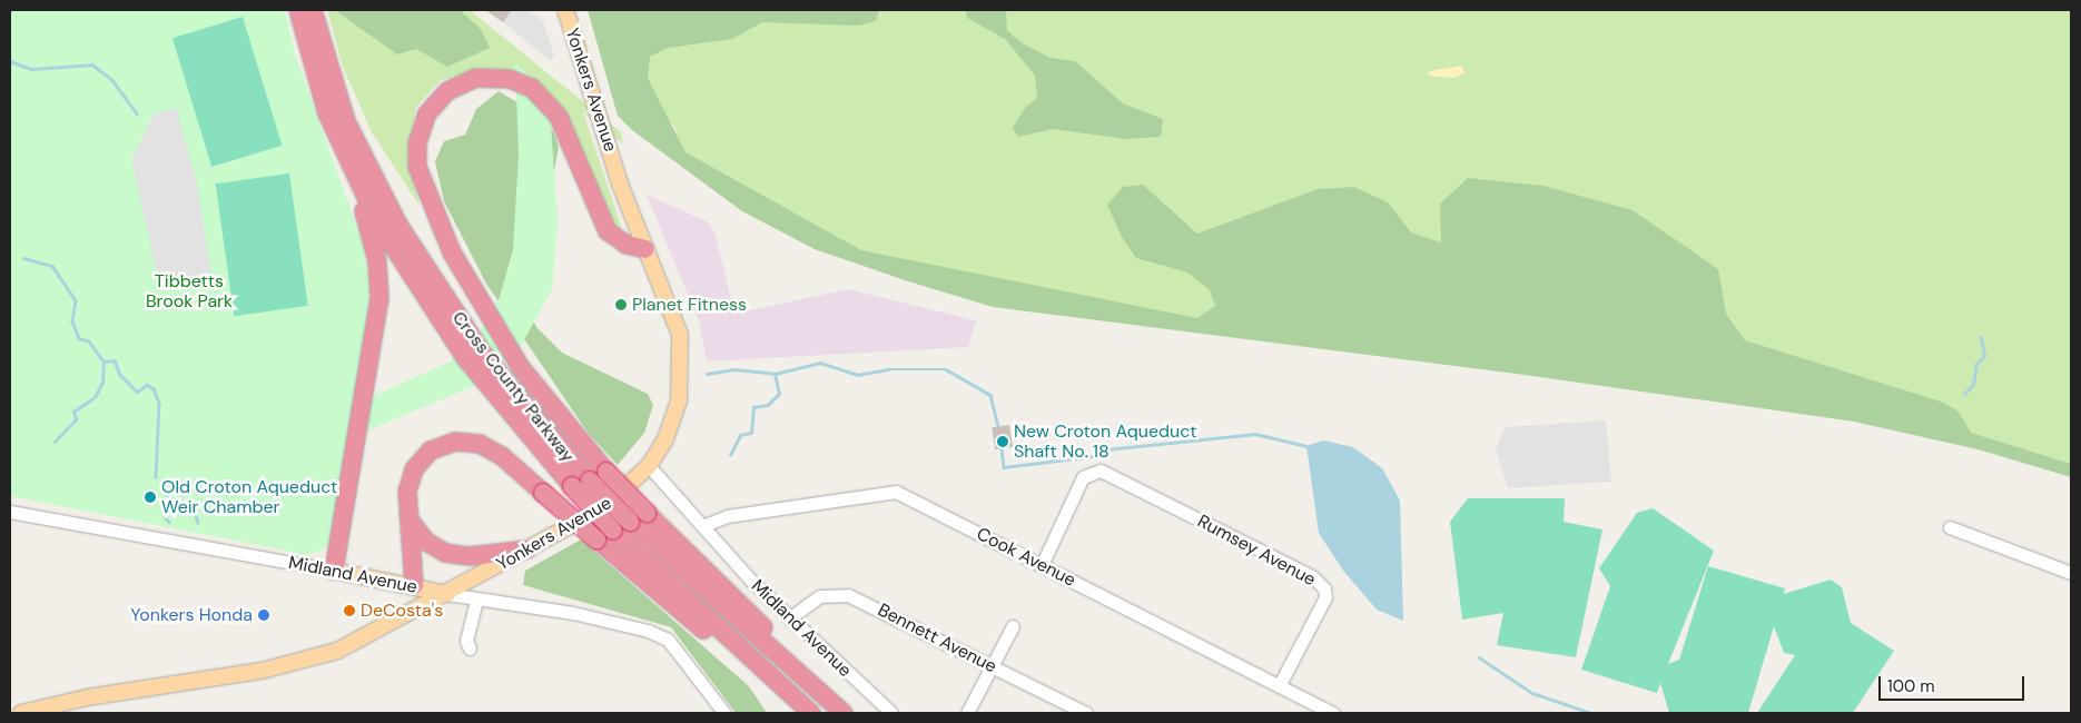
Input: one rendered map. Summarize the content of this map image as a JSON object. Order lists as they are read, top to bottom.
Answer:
{
  "streets": {
    "highway": ["Cross County Parkway"],
    "main road": ["Yonkers Avenue", "Midland Avenue"],
    "street": ["Rumsey Avenue", "Cook Avenue", "Bennett Avenue"]
  },
  "crossings": [
    ["Yonkers Avenue", "Midland Avenue"],
    ["Rumsey Avenue", "Cook Avenue"],
    ["Cook Avenue", "Midland Avenue"],
    ["Midland Avenue", "Bennett Avenue"]
  ],
  "parks": ["Tibbetts Brook Park"],
  "places": [
    "Planet Fitness",
    "New Croton Aqueduct Shaft No. 18",
    "Old Croton Aqueduct Weir Chamber",
    "DeCosta's",
    "Yonkers Honda"
  ],
  "scale_bar": "100 m"
}
